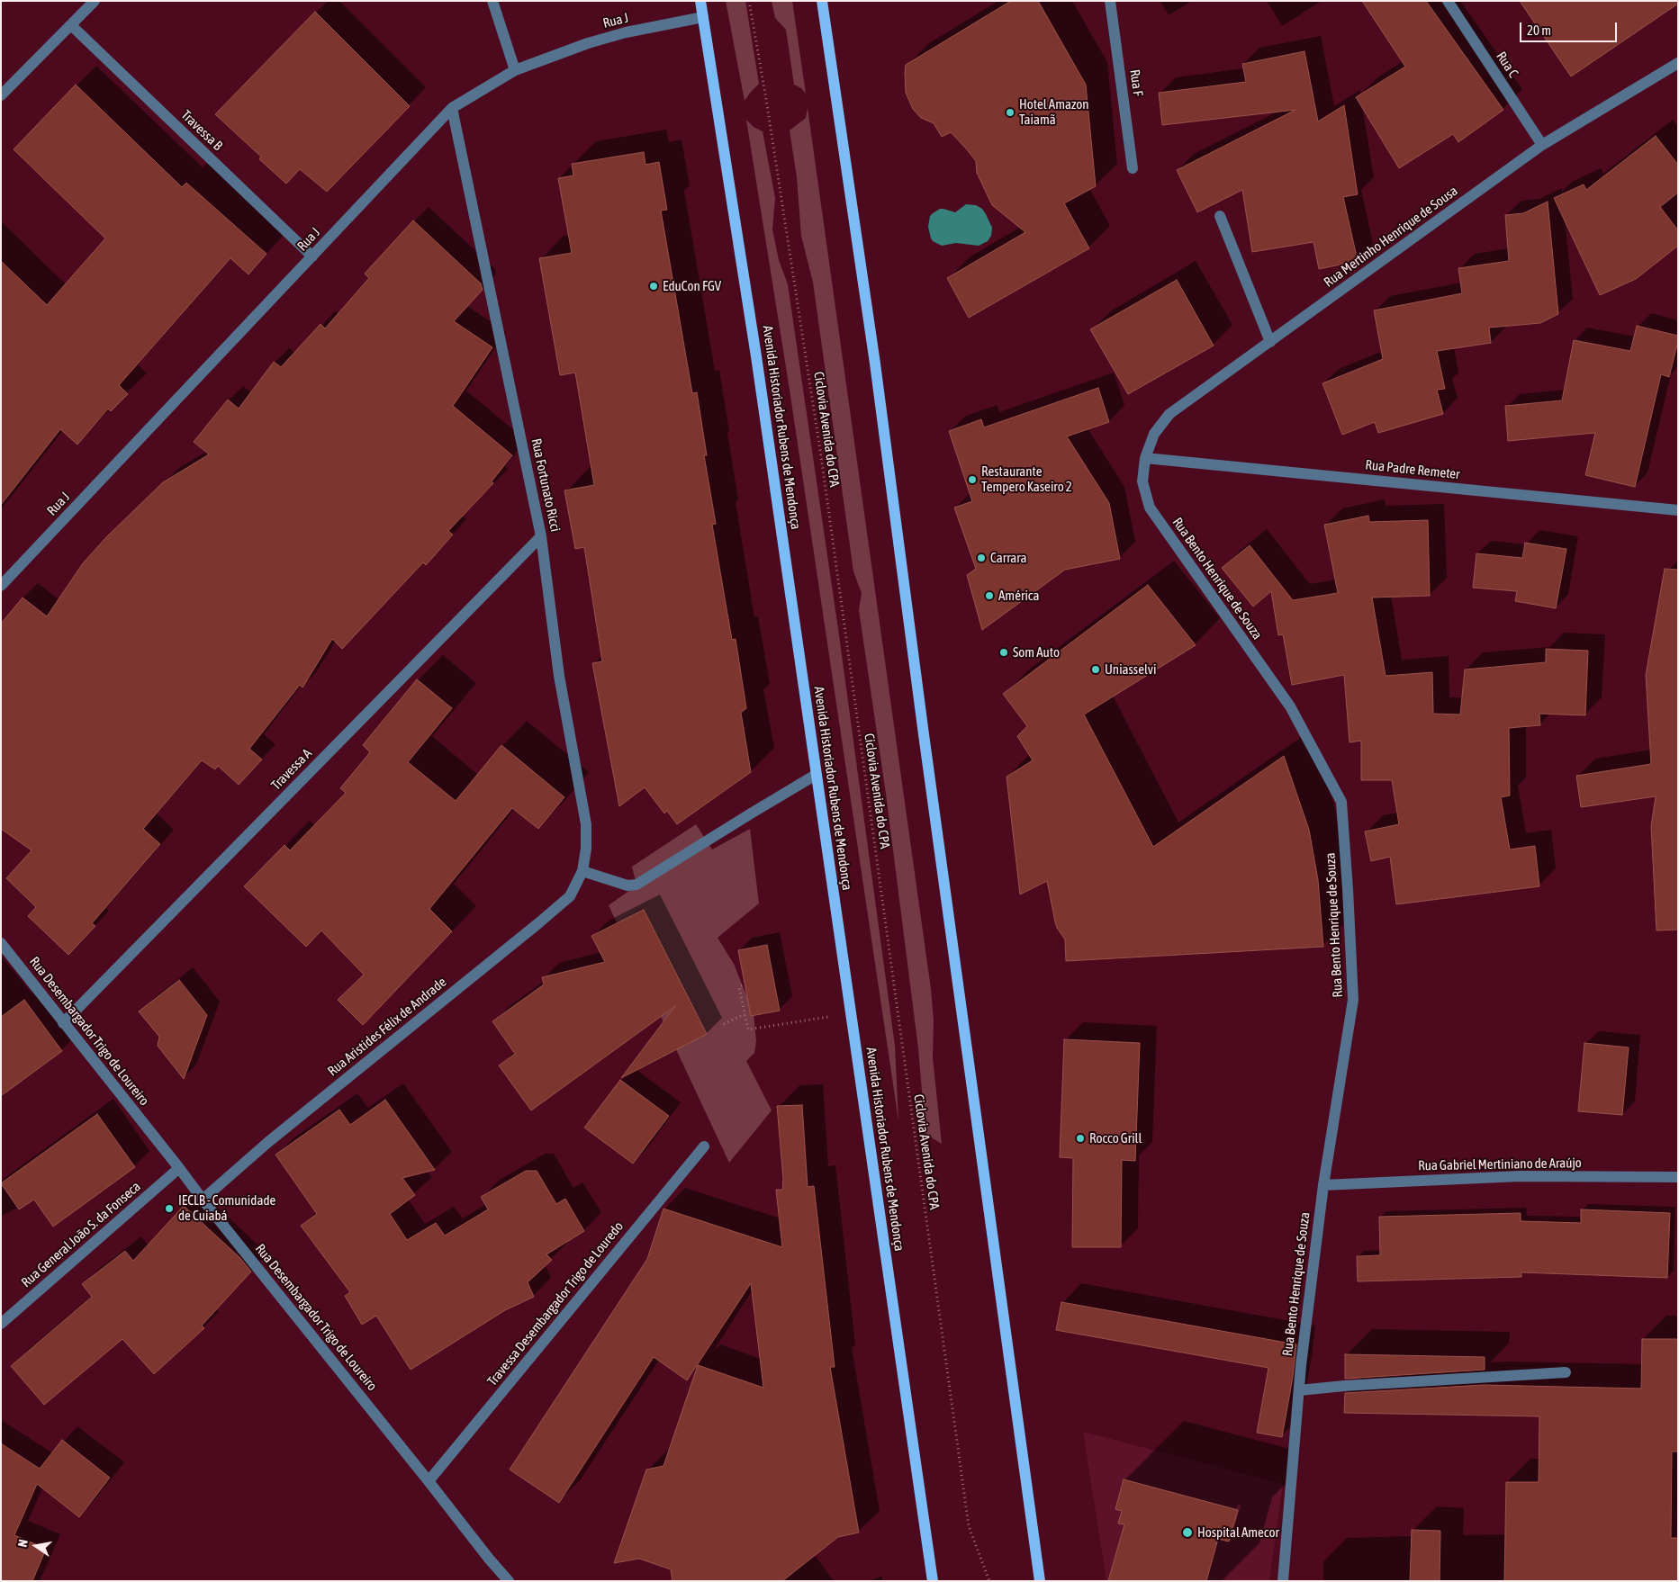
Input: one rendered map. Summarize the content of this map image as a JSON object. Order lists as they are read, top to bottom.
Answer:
{
  "streets": {
    "main road": ["Avenida Historiador Rubens de Mendonça"],
    "street": [
      "Rua J",
      "Rua C",
      "Rua F",
      "Travessa B",
      "Rua Mertinho Henrique de Sousa",
      "Rua Padre Remeter",
      "Rua Fortunato Ricci",
      "Rua Bento Henrique de Souza",
      "Travessa A",
      "Rua Aristides Félix de Andrade",
      "Rua Desembargador Trigo de Loureiro",
      "Rua Gabriel Mertiniano de Araújo",
      "Rua General João S. da Fonseca",
      "Travessa Desembargador Trigo de Louredo"
    ],
    "path": ["Ciclovia Avenida do CPA"]
  },
  "crossings": [
    ["Rua J", "Travessa B"],
    ["Rua J", "Avenida Historiador Rubens de Mendonça"],
    ["Rua J", "Rua Fortunato Ricci"],
    ["Rua C", "Rua Mertinho Henrique de Sousa"],
    ["Rua Mertinho Henrique de Sousa", "Rua Padre Remeter"],
    ["Rua Mertinho Henrique de Sousa", "Rua Bento Henrique de Souza"],
    ["Rua Padre Remeter", "Rua Bento Henrique de Souza"],
    ["Rua Fortunato Ricci", "Travessa A"],
    ["Rua Fortunato Ricci", "Rua Aristides Félix de Andrade"],
    ["Rua Bento Henrique de Souza", "Rua Gabriel Mertiniano de Araújo"],
    ["Travessa A", "Rua Desembargador Trigo de Loureiro"],
    ["Rua Aristides Félix de Andrade", "Rua Desembargador Trigo de Loureiro"],
    ["Rua Desembargador Trigo de Loureiro", "Rua General João S. da Fonseca"],
    ["Rua Desembargador Trigo de Loureiro", "Travessa Desembargador Trigo de Louredo"]
  ],
  "places": [
    "Hotel Amazon Taiamã",
    "EduCon FGV",
    "Restaurante Tempero Kaseiro 2",
    "Carrara",
    "América",
    "Som Auto",
    "Uniasselvi",
    "Rocco Grill",
    "IECLB - Comunidade de Cuiabá",
    "Hospital Amecor"
  ],
  "scale_bar": "20 m",
  "north": "left"
}
